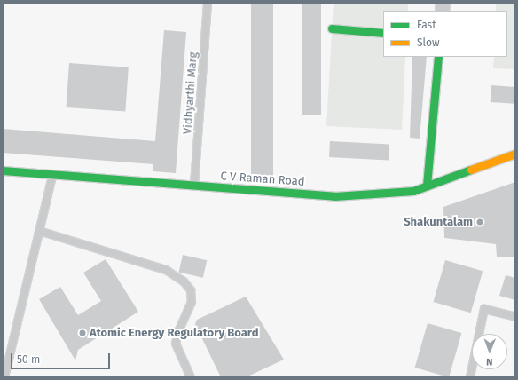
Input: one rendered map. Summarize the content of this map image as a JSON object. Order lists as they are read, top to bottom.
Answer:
{
  "streets": {
    "street": ["C V Raman Road"],
    "lane": ["Vidhyarthi Marg"]
  },
  "crossings": [
    ["Vidhyarthi Marg", "C V Raman Road"]
  ],
  "places": ["Shakuntalam", "Atomic Energy Regulatory Board"],
  "legend": ["Fast", "Slow"],
  "scale_bar": "50 m",
  "north": "bottom"
}
